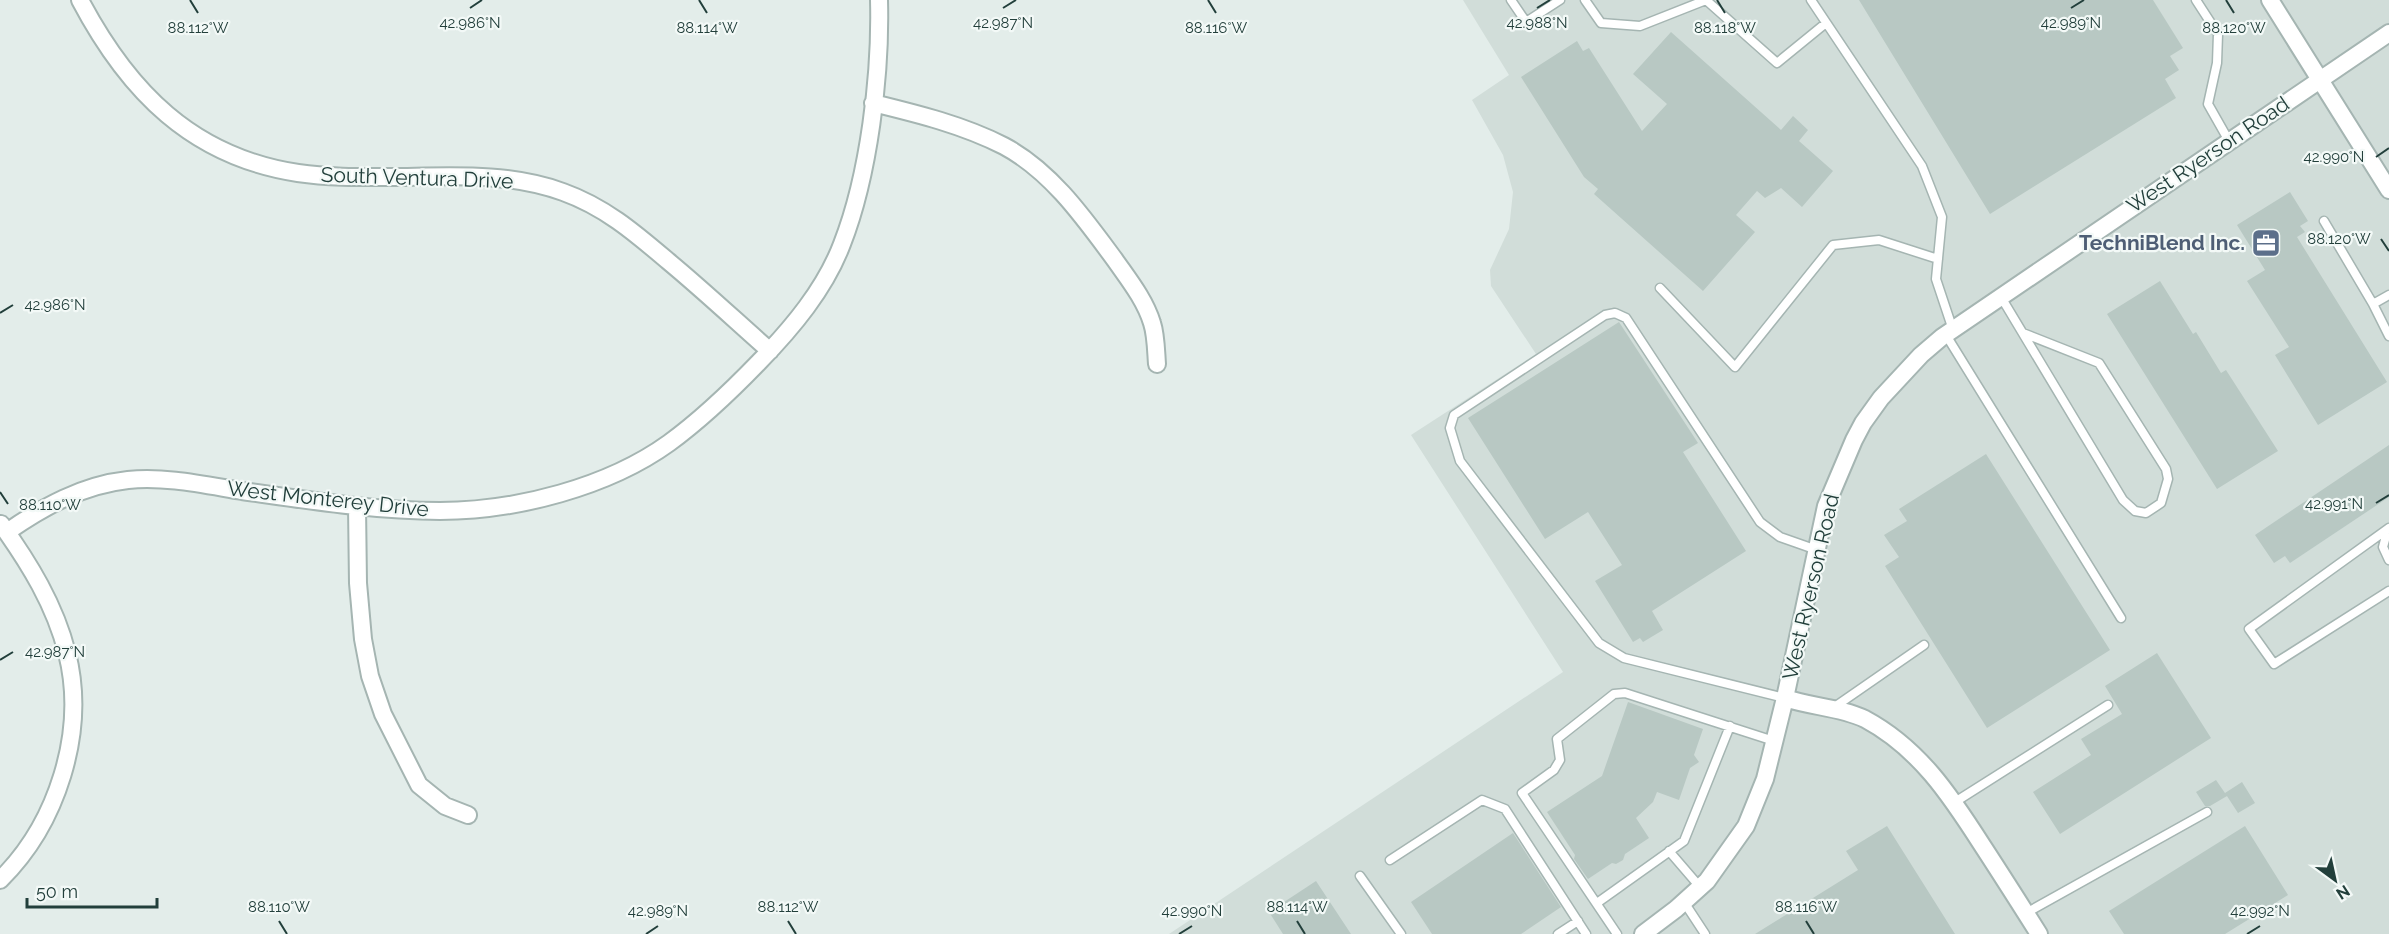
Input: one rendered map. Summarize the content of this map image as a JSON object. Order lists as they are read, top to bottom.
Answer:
{
  "streets": {
    "street": ["West Ryerson Road", "South Ventura Drive", "West Monterey Drive"]
  },
  "crossings": [
    ["South Ventura Drive", "West Monterey Drive"]
  ],
  "places": {
    "office": ["TechniBlend Inc."]
  },
  "scale_bar": "50 m",
  "north": "bottom right",
  "coordinates": [
    "42.989°N",
    "42.986°N",
    "42.987°N",
    "42.988°N",
    "88.112°W",
    "88.116°W",
    "88.118°W",
    "88.120°W",
    "88.114°W",
    "42.990°N",
    "42.991°N",
    "88.110°W",
    "42.992°N"
  ]
}
